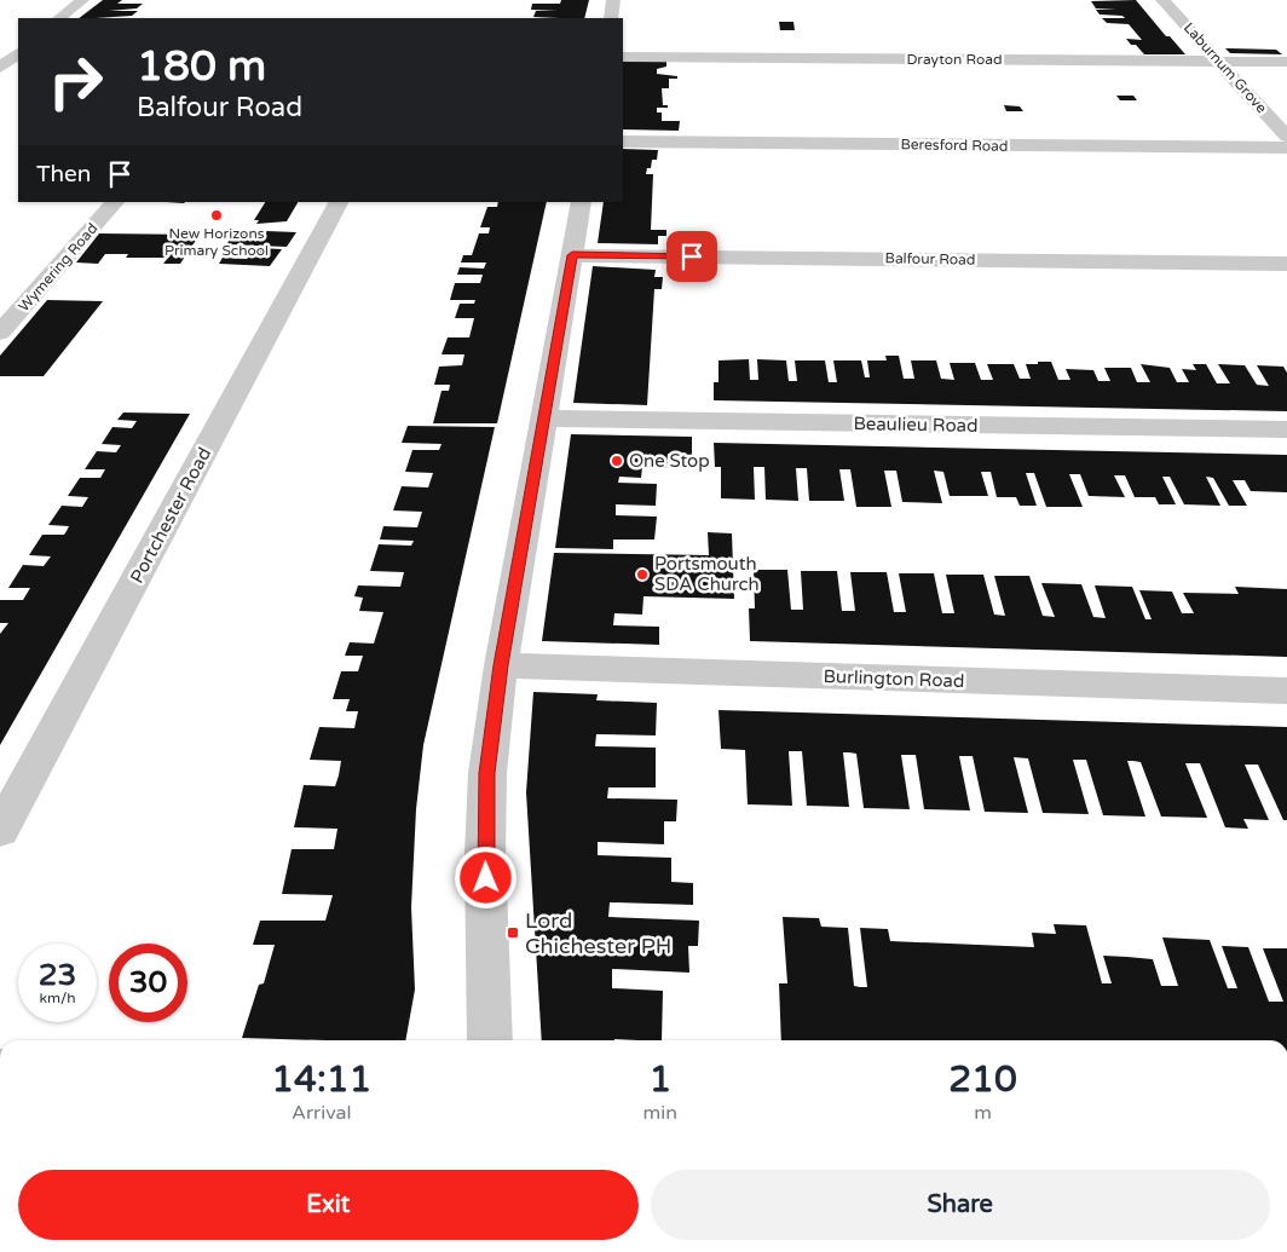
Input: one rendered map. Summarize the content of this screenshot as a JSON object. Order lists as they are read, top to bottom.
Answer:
{
  "streets": {
    "street": [
      "Drayton Road",
      "Laburnum Grove",
      "Beresford Road",
      "Balfour Road",
      "Wymering Road",
      "Beaulieu Road",
      "Portchester Road",
      "Burlington Road"
    ]
  },
  "crossings": [
    ["Drayton Road", "Laburnum Grove"]
  ],
  "places": {
    "other": ["New Horizons Primary School", "One Stop", "Portsmouth SDA Church"],
    "transit": ["Lord Chichester PH"]
  },
  "page": {
    "turn": ["180 m", "Balfour Road"],
    "then": "Then",
    "speed": "23 km/h",
    "limit": "30",
    "eta": [
      "14:11",
      "Arrival",
      "1",
      "min",
      "210",
      "m"
    ],
    "buttons": ["Exit", "Share"]
  }
}
